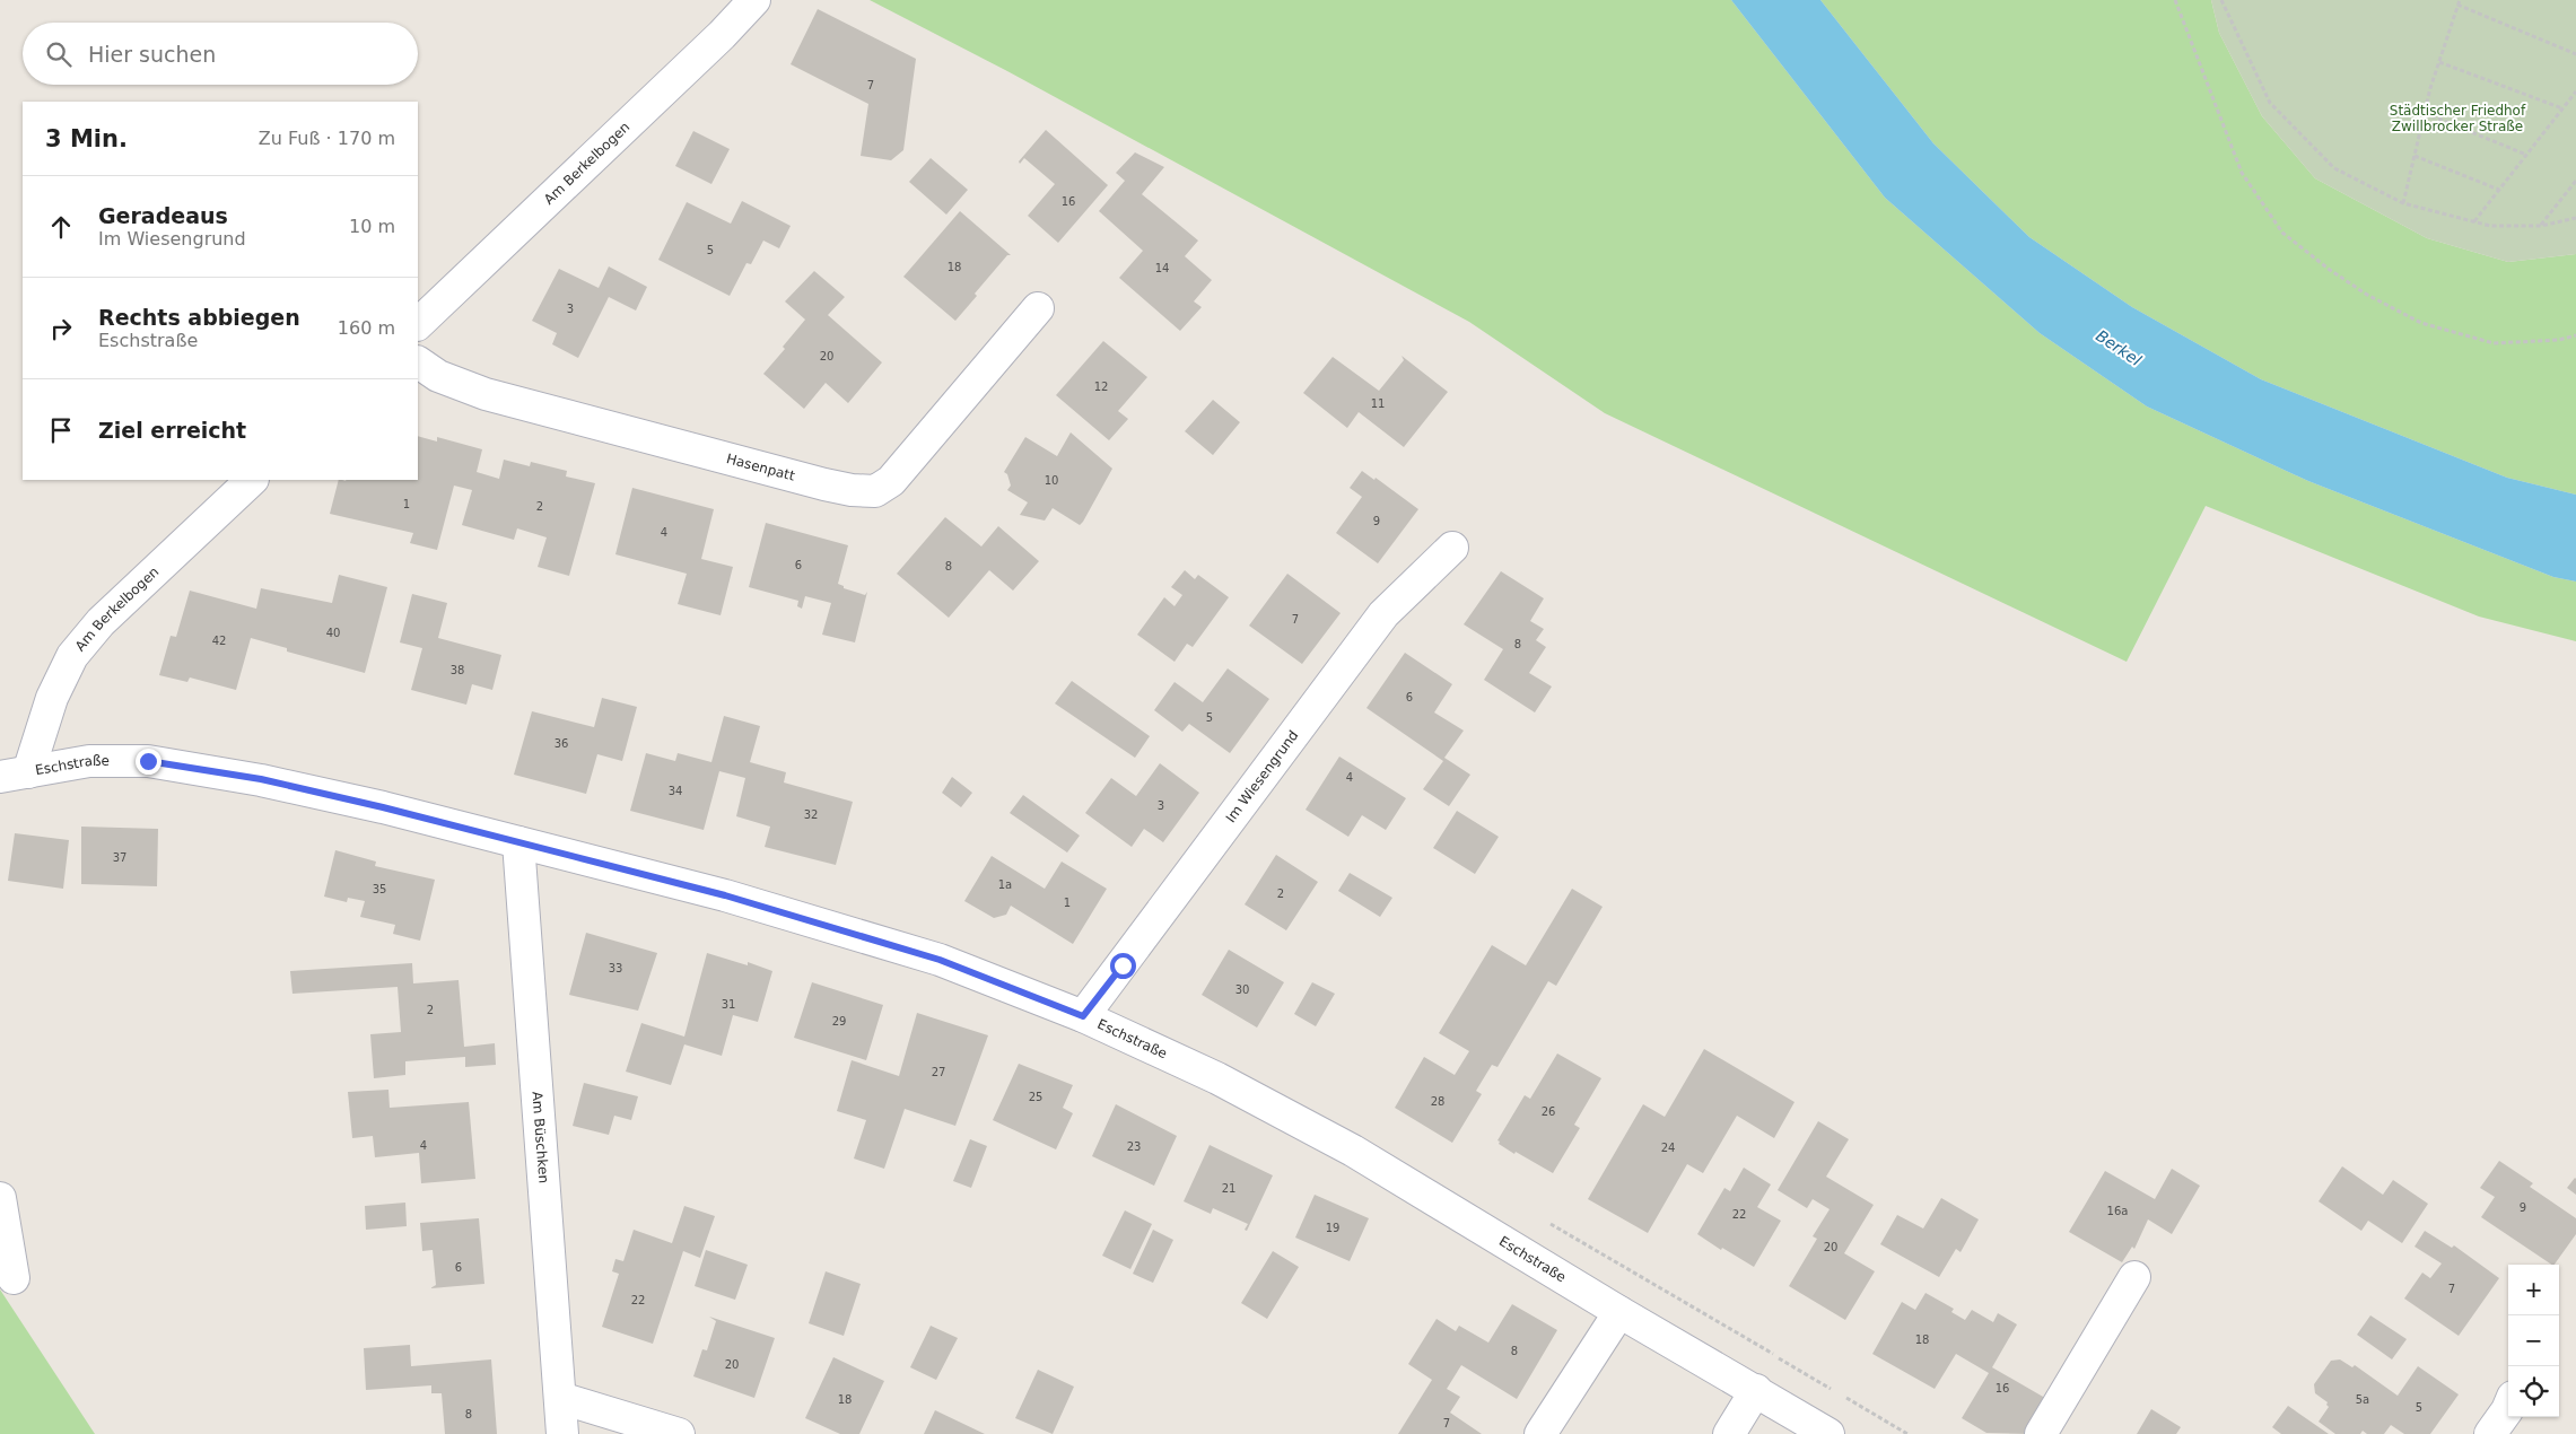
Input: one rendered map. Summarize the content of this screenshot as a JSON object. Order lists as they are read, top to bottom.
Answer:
{
  "streets": {
    "street": [
      "Am Berkelbogen",
      "Hasenpatt",
      "Eschstraße",
      "Im Wiesengrund",
      "Am Büschken"
    ]
  },
  "crossings": [
    ["Am Berkelbogen", "Eschstraße"],
    ["Eschstraße", "Im Wiesengrund"],
    ["Eschstraße", "Am Büschken"]
  ],
  "water": ["Berkel"],
  "parks": ["Städtischer Friedhof Zwillbrocker Straße"],
  "house_numbers": [
    "7",
    "16",
    "5",
    "18",
    "14",
    "3",
    "20",
    "12",
    "11",
    "10",
    "1",
    "2",
    "9",
    "4",
    "6",
    "8",
    "7",
    "40",
    "42",
    "8",
    "38",
    "6",
    "5",
    "36",
    "4",
    "34",
    "3",
    "32",
    "37",
    "1a",
    "35",
    "2",
    "1",
    "33",
    "30",
    "31",
    "2",
    "29",
    "27",
    "25",
    "28",
    "26",
    "4",
    "23",
    "24",
    "21",
    "9",
    "16a",
    "22",
    "19",
    "20",
    "6",
    "7",
    "22",
    "18",
    "8",
    "20",
    "16",
    "18",
    "5a",
    "5",
    "8",
    "7"
  ],
  "page": {
    "search": "Hier suchen",
    "heading": ["3 Min.", "Zu Fuß · 170 m"],
    "list": [
      ["Geradeaus", "Im Wiesengrund", "10 m"],
      ["Rechts abbiegen", "Eschstraße", "160 m"],
      "Ziel erreicht"
    ],
    "map_buttons": ["+", "−"]
  }
}
